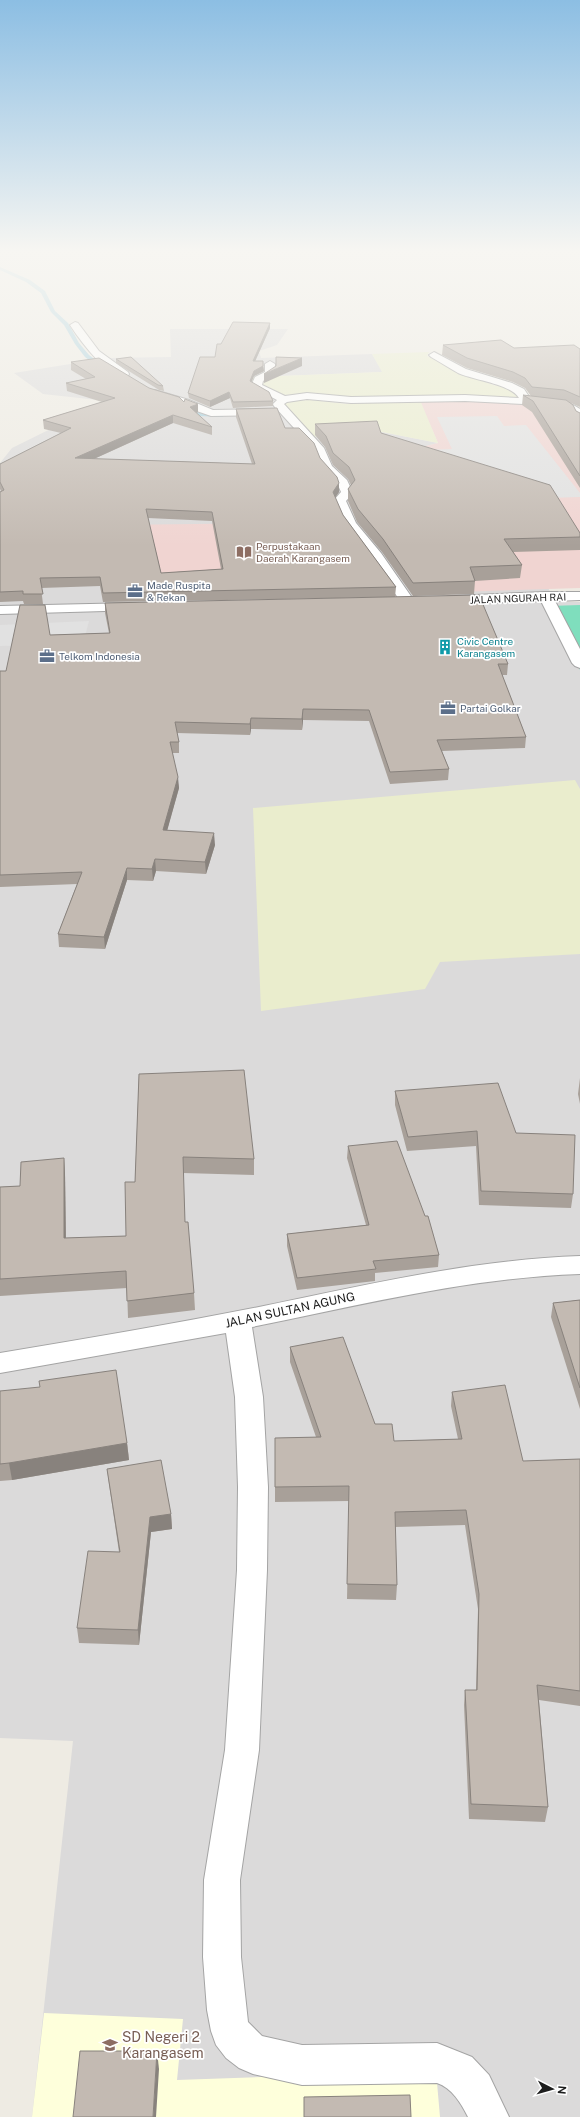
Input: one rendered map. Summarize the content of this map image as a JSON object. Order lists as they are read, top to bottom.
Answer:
{
  "streets": {
    "street": ["JALAN NGURAH RAI", "JALAN SULTAN AGUNG"]
  },
  "places": {
    "library": ["Perpustakaan Daerah Karangasem"],
    "office": ["Made Ruspita & Rekan", "Telkom Indonesia", "Partai Golkar"],
    "building": ["Civic Centre Karangasem"],
    "school or university": ["SD Negeri 2 Karangasem"]
  },
  "north": "right"
}
